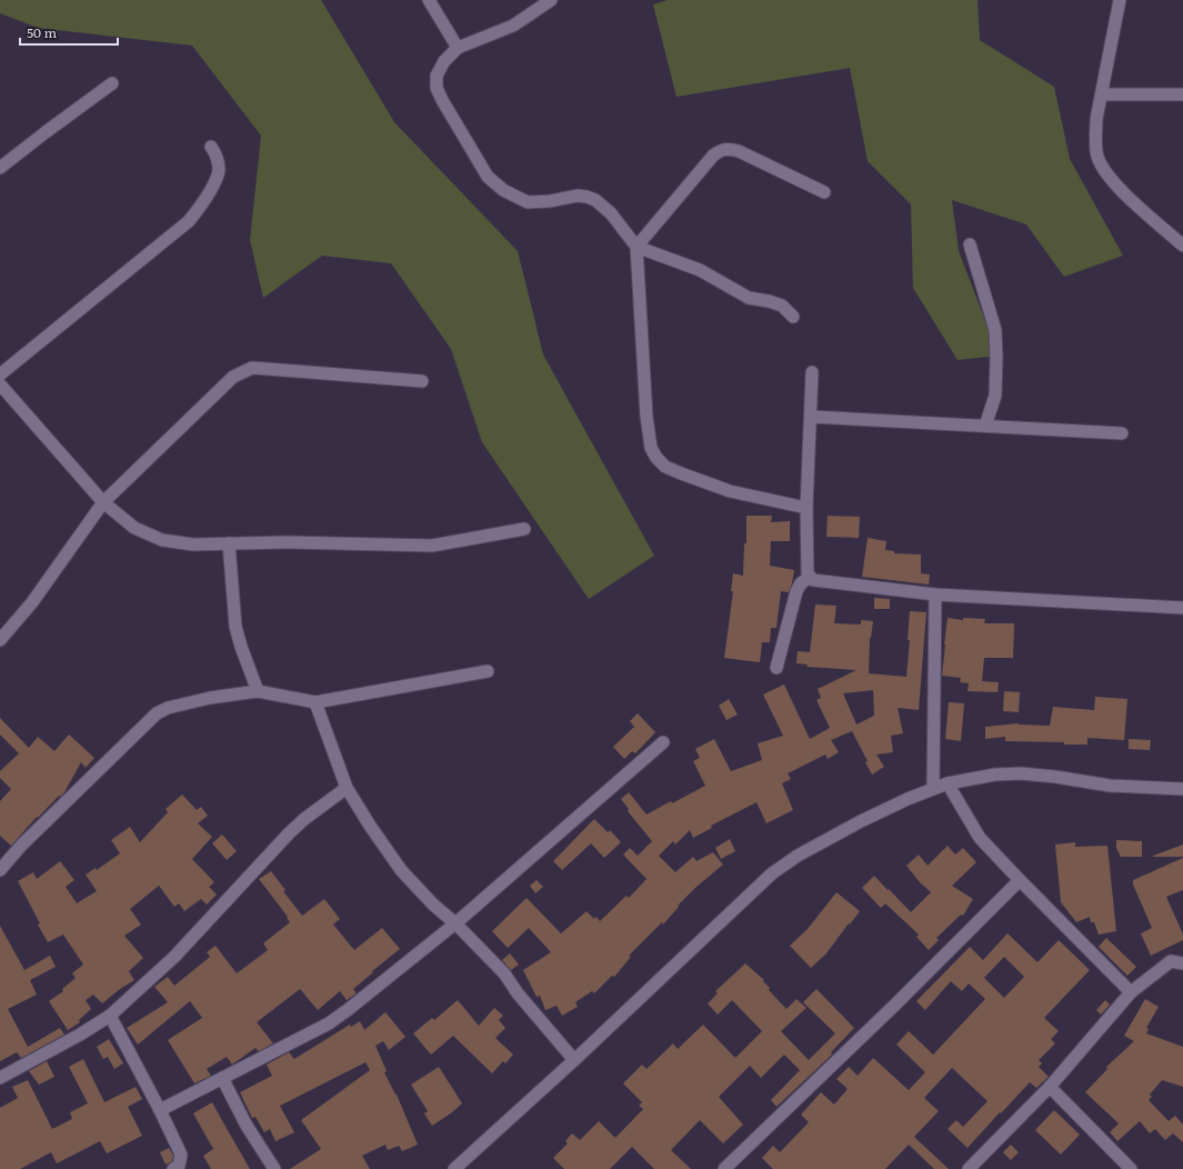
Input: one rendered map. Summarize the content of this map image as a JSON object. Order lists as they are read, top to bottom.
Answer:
{
  "scale_bar": "50 m"
}
